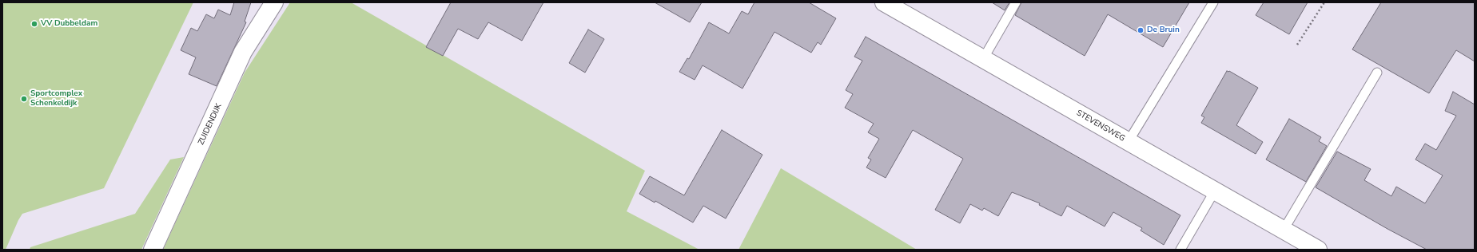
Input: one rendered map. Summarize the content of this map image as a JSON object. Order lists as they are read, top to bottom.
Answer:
{
  "streets": {
    "street": ["ZUIDENDIJK", "STEVENSWEG"]
  },
  "places": ["VV Dubbeldam", "De Bruin", "Sportcomplex Schenkeldijk"]
}
